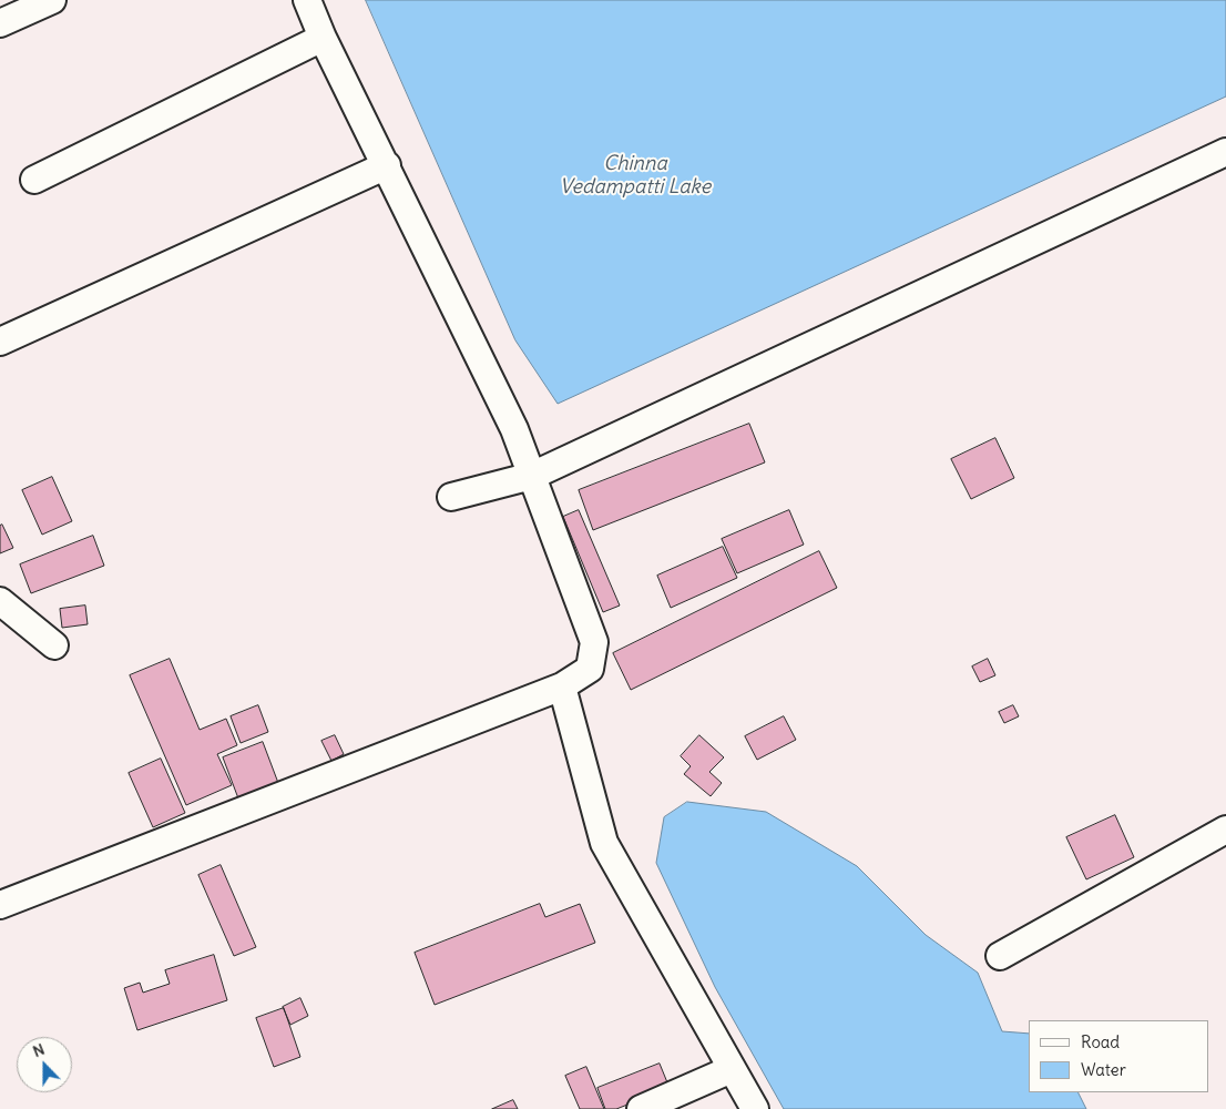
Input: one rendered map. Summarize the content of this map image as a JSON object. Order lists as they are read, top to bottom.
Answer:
{
  "water": ["Chinna Vedampatti Lake"],
  "legend": ["Road", "Water"],
  "north": "top"
}
